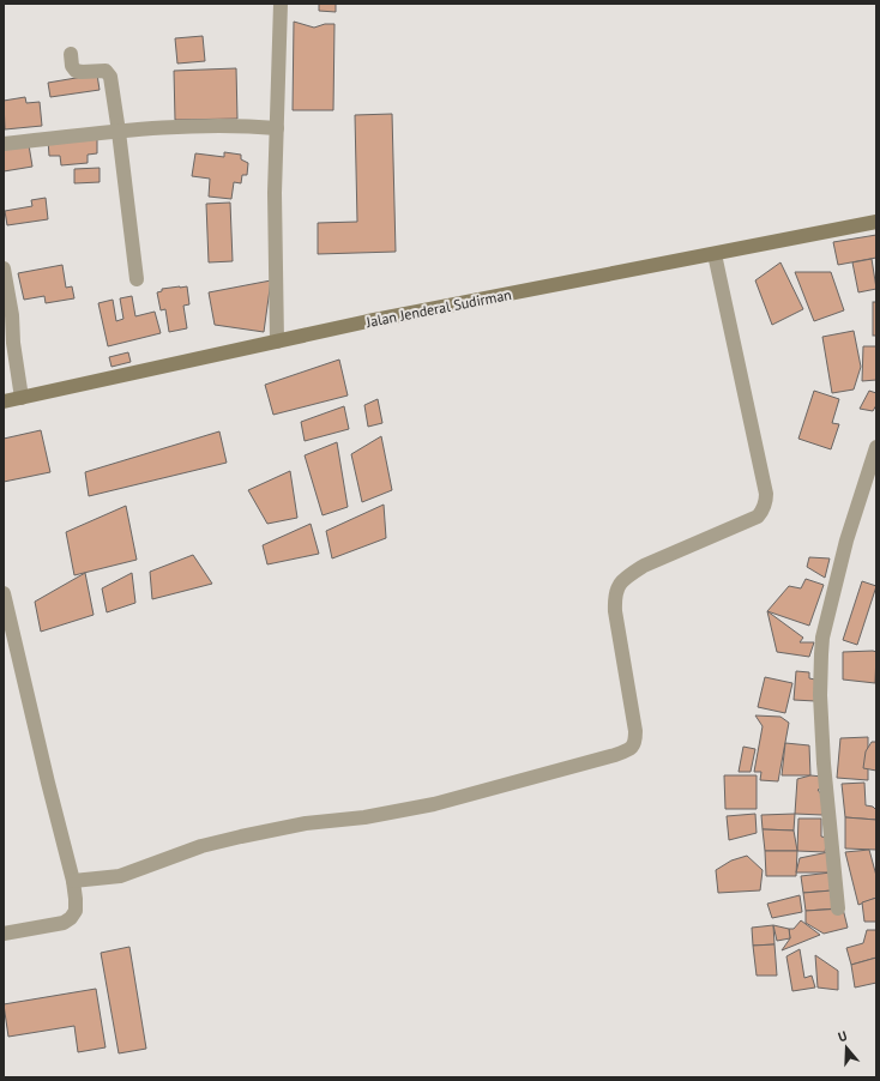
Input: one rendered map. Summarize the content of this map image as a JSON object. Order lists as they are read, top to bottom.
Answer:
{
  "streets": {
    "main road": ["Jalan Jenderal Sudirman"]
  },
  "north": "top"
}
